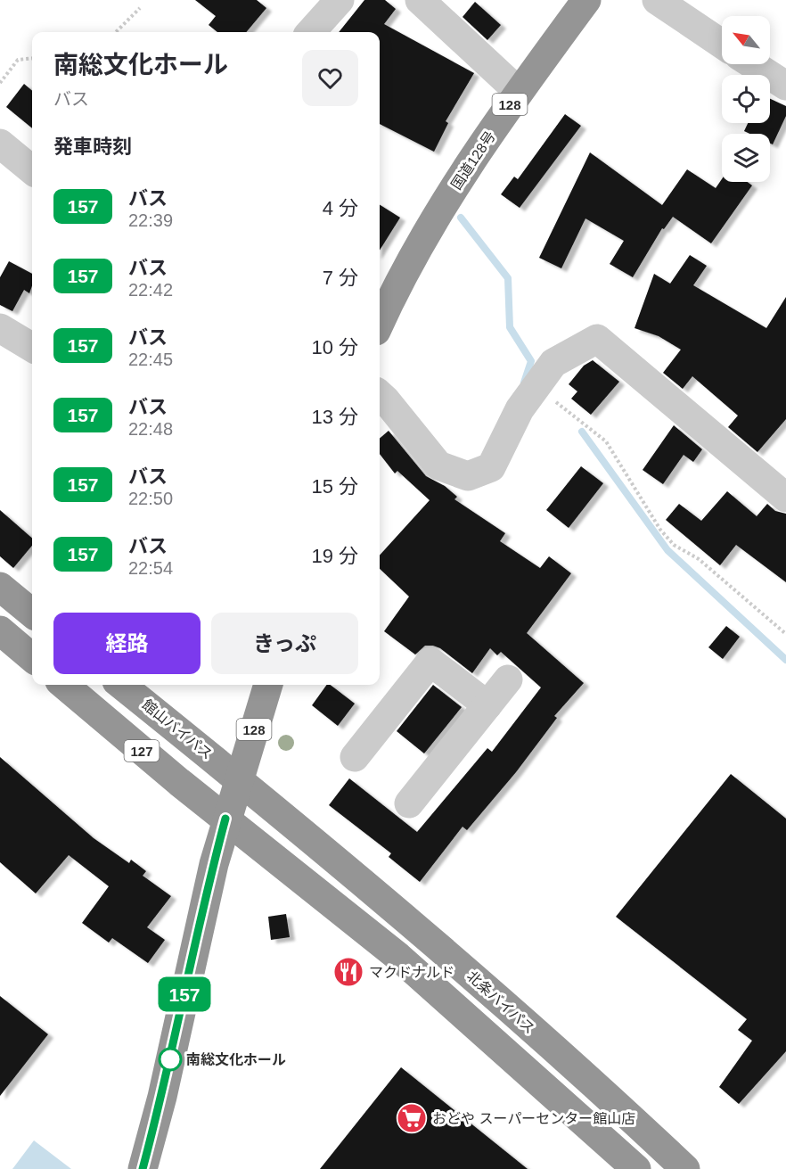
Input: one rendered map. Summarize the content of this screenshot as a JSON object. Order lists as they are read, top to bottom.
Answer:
{
  "streets": {
    "highway": [
      "128",
      "国道128号",
      "館山バイパス",
      "127",
      "北条バイパス"
    ]
  },
  "crossings": [
    ["128", "館山バイパス"],
    ["128", "127"],
    ["128", "北条バイパス"],
    ["館山バイパス", "北条バイパス"]
  ],
  "places": {
    "restaurant": ["マクドナルド"],
    "other": ["南総文化ホール"],
    "supermarket": ["おどや スーパーセンター館山店"]
  },
  "lines": ["bus line 157"],
  "north": "top left",
  "page": {
    "on_map": "157",
    "heading": [
      ["南総文化ホール", "バス"],
      "発車時刻"
    ],
    "list": [
      {
        "mark": "157",
        "name": "バス",
        "note": "22:39",
        "value": "4 分"
      },
      {
        "mark": "157",
        "name": "バス",
        "note": "22:42",
        "value": "7 分"
      },
      {
        "mark": "157",
        "name": "バス",
        "note": "22:45",
        "value": "10 分"
      },
      {
        "mark": "157",
        "name": "バス",
        "note": "22:48",
        "value": "13 分"
      },
      {
        "mark": "157",
        "name": "バス",
        "note": "22:50",
        "value": "15 分"
      },
      {
        "mark": "157",
        "name": "バス",
        "note": "22:54",
        "value": "19 分"
      }
    ],
    "buttons": ["経路", "きっぷ"]
  }
}
